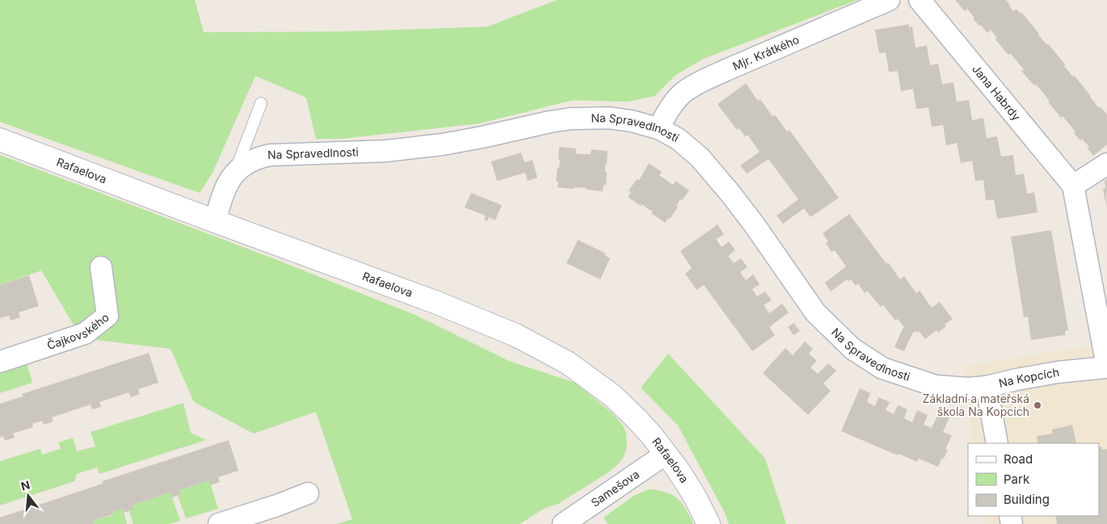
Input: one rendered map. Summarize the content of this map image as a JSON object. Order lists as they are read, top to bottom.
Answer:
{
  "streets": {
    "main road": ["Rafaelova"],
    "street": [
      "Mjr. Krátkého",
      "Jana Habrdy",
      "Na Spravedlnosti",
      "Čajkovského",
      "Na Kopcích",
      "Samešova"
    ]
  },
  "crossings": [
    ["Mjr. Krátkého", "Na Spravedlnosti"],
    ["Jana Habrdy", "Na Kopcích"],
    ["Na Spravedlnosti", "Rafaelova"],
    ["Na Spravedlnosti", "Na Kopcích"],
    ["Rafaelova", "Samešova"]
  ],
  "places": ["Základní a mateřská škola Na Kopcích"],
  "legend": ["Road", "Park", "Building"],
  "north": "top"
}
